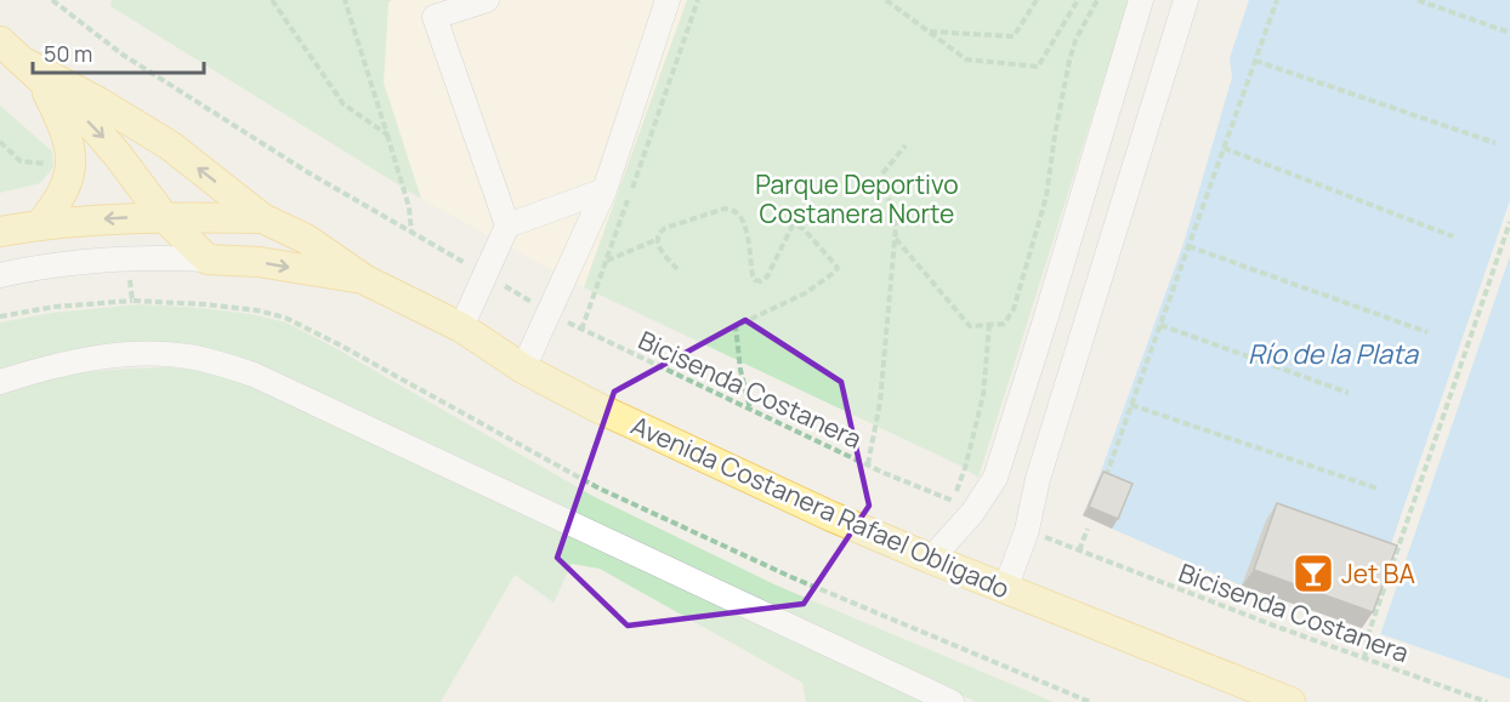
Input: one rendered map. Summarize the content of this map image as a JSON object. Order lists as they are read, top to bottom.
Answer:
{
  "streets": {
    "main road": ["Avenida Costanera Rafael Obligado"],
    "path": ["Bicisenda Costanera"]
  },
  "water": ["Río de la Plata"],
  "parks": ["Parque Deportivo Costanera Norte"],
  "places": {
    "bar": ["Jet BA"]
  },
  "scale_bar": "50 m"
}
